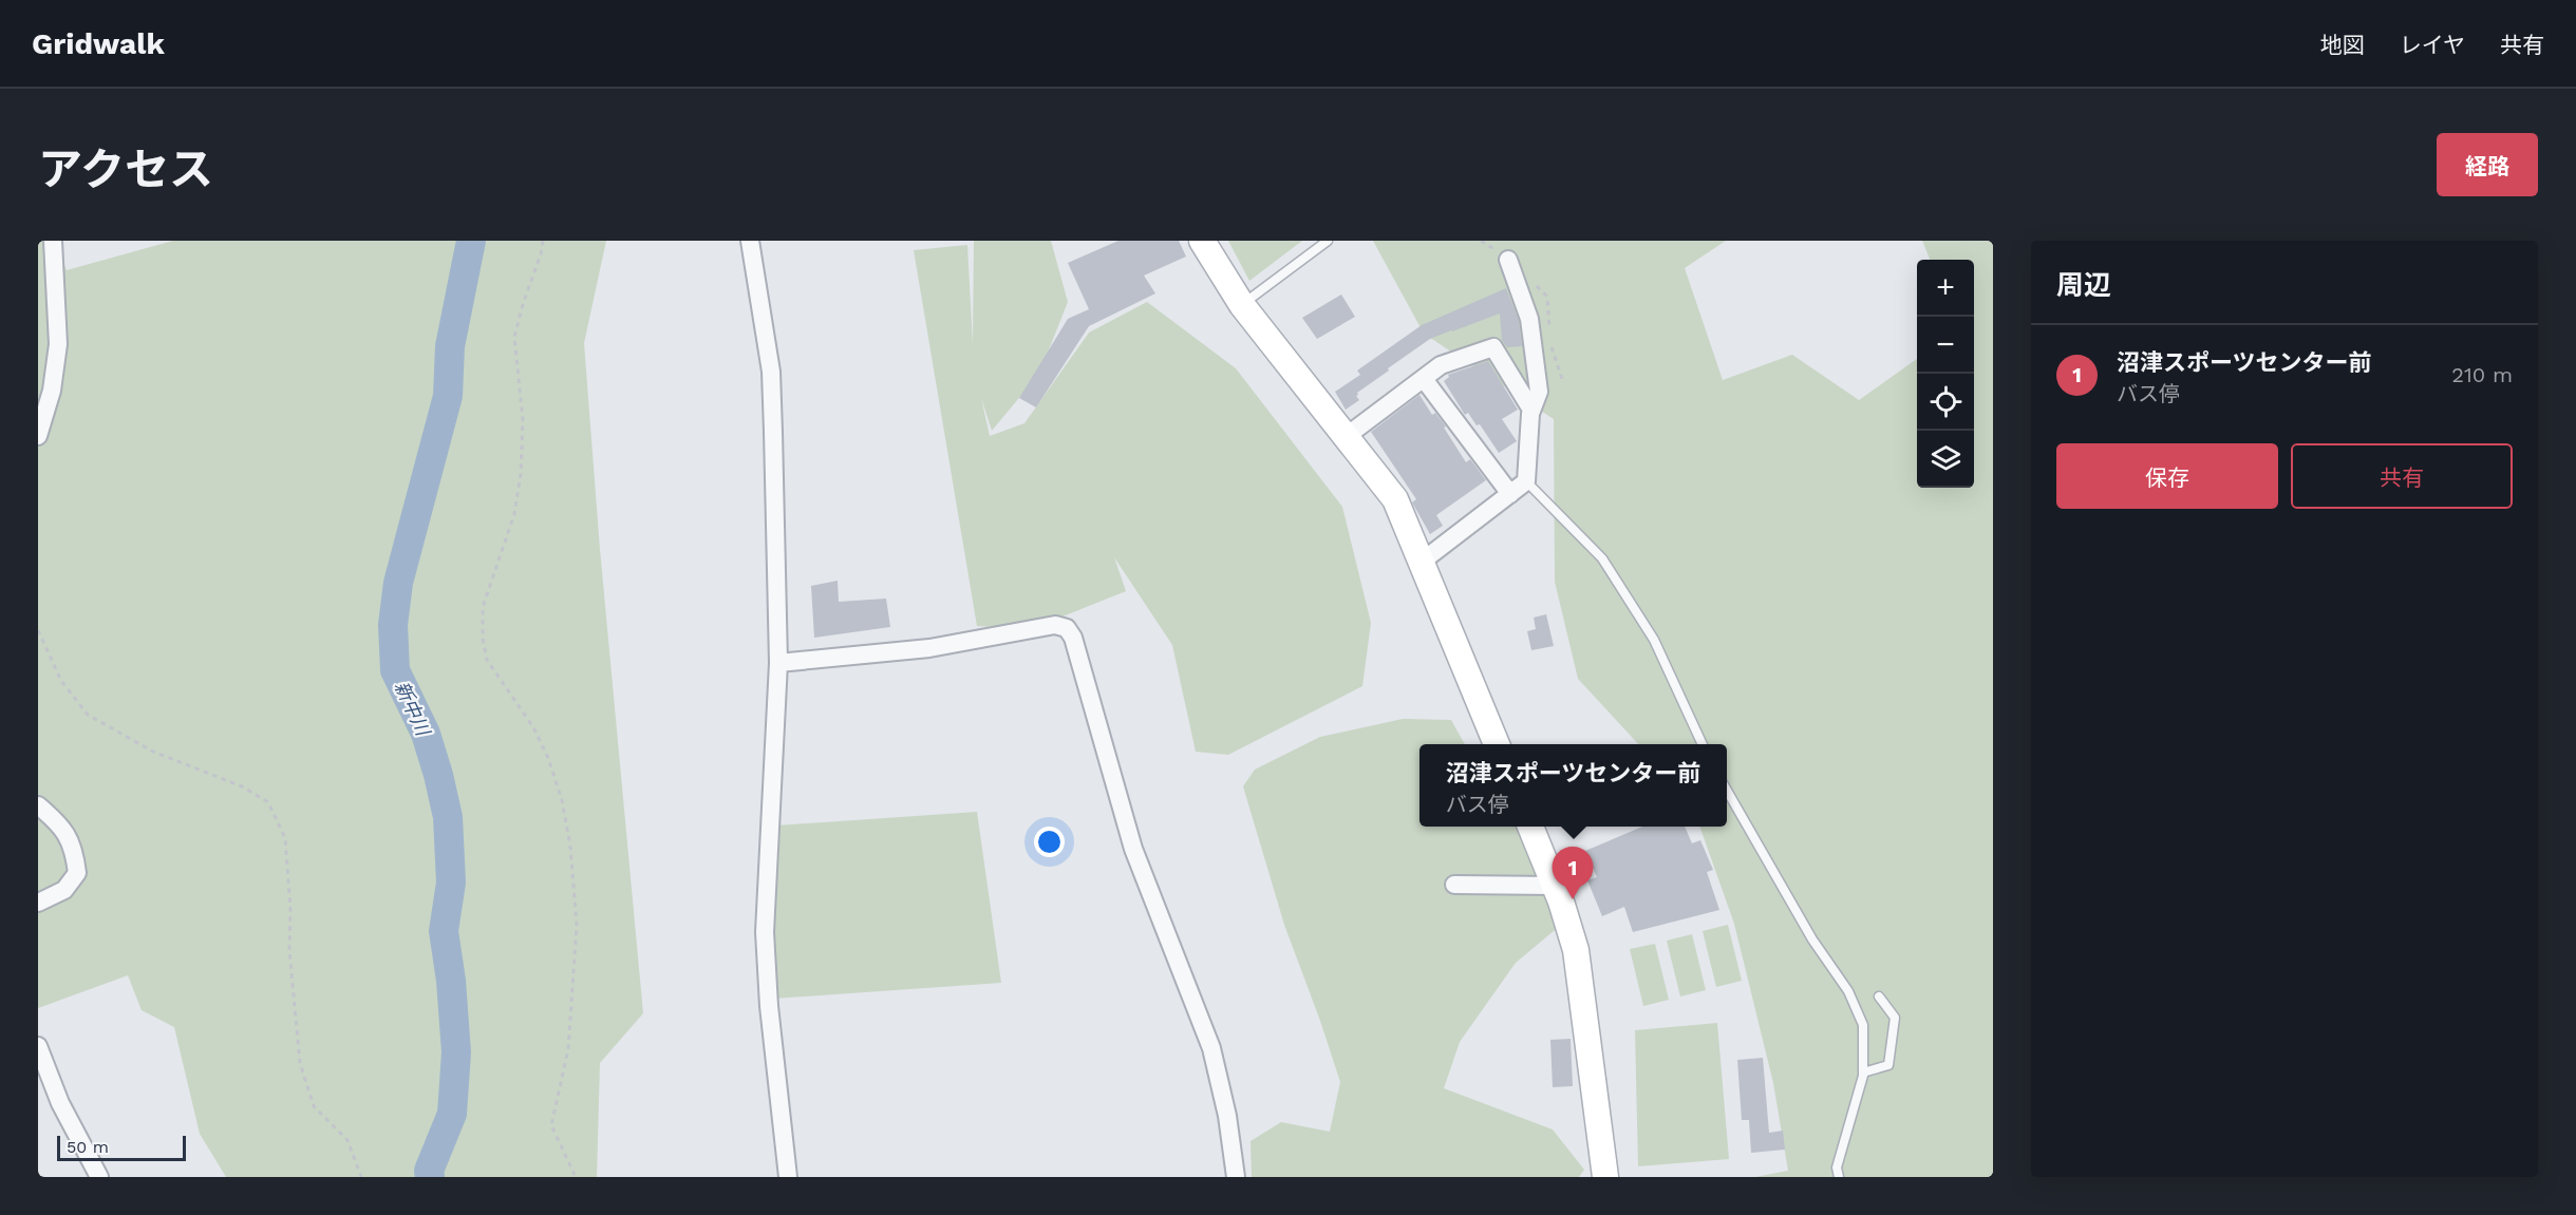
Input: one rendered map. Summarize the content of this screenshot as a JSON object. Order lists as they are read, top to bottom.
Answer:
{
  "water": ["新中川"],
  "scale_bar": "50 m",
  "page": {
    "header": "Gridwalk",
    "nav": ["地図", "レイヤ", "共有"],
    "title": "アクセス",
    "buttons": [
      "経路",
      ["保存", "共有"]
    ],
    "heading": "周辺",
    "map_buttons": ["+", "−"],
    "list": [
      {
        "mark": "1",
        "name": "沼津スポーツセンター前",
        "note": "バス停",
        "value": "210 m"
      }
    ],
    "popup": ["沼津スポーツセンター前", "バス停"],
    "pins": "1",
    "scale": "50 m"
  }
}
